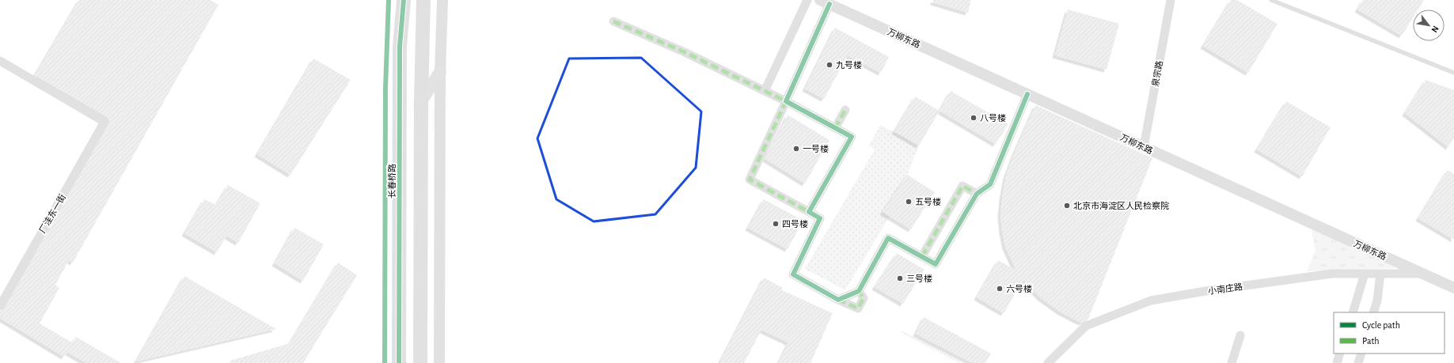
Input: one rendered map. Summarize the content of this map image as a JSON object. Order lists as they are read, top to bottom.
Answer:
{
  "streets": {
    "main road": ["长春桥路"],
    "street": [
      "万柳东路",
      "泉宗路",
      "厂洼东一街",
      "小南庄路"
    ]
  },
  "crossings": [
    ["万柳东路", "泉宗路"],
    ["万柳东路", "小南庄路"]
  ],
  "places": [
    "九号楼",
    "八号楼",
    "一号楼",
    "五号楼",
    "北京市海淀区人民检察院",
    "四号楼",
    "三号楼",
    "六号楼"
  ],
  "legend": ["Cycle path", "Path"],
  "north": "bottom right"
}
